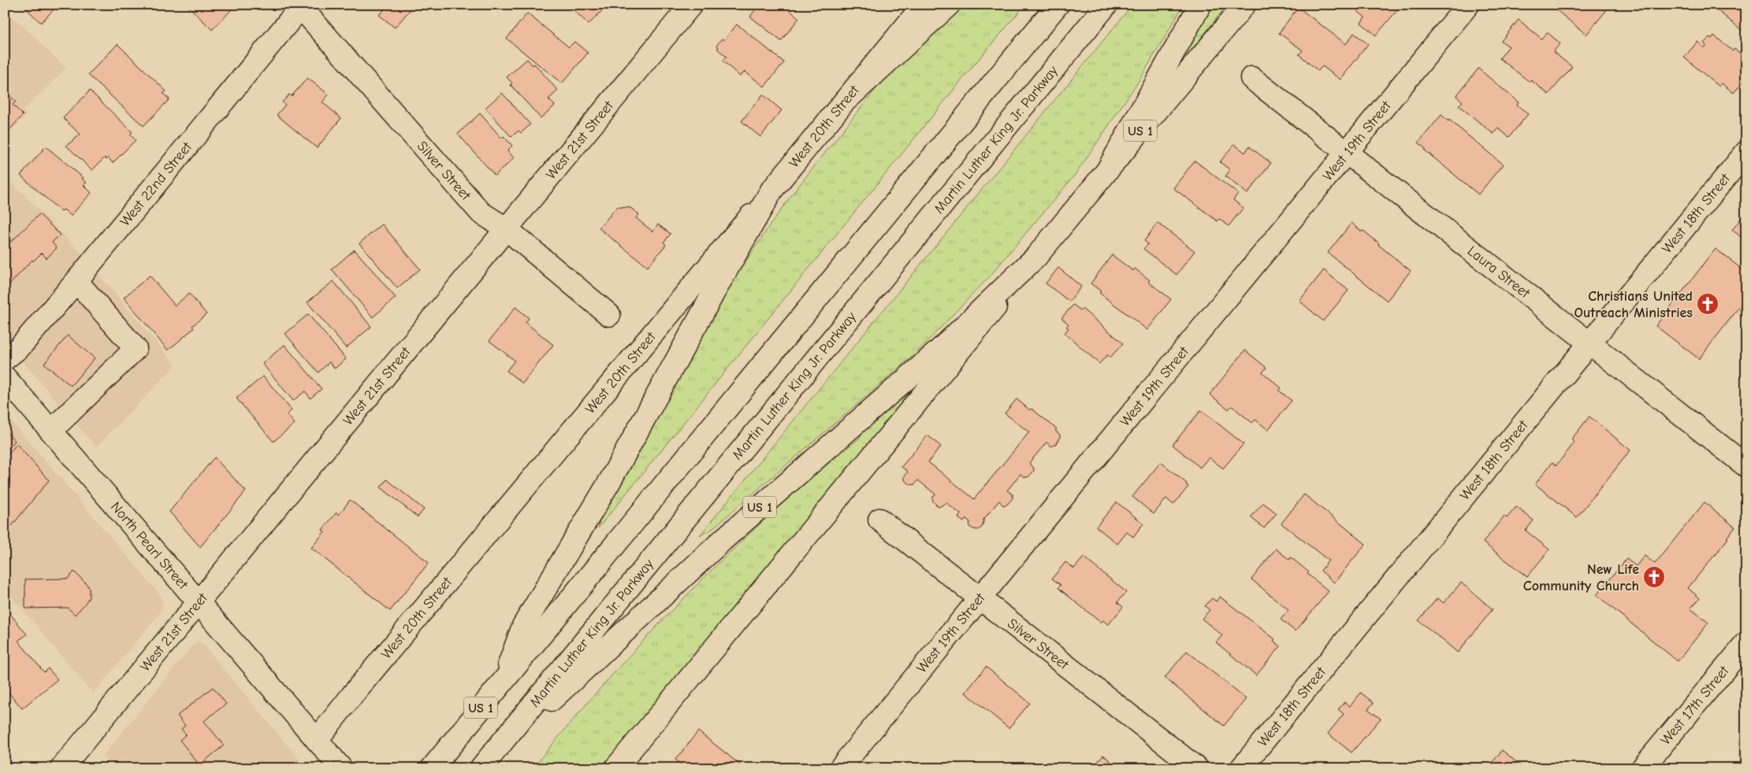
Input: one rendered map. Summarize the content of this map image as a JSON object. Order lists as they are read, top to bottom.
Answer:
{
  "streets": {
    "main road": [
      "West 20th Street",
      "US 1",
      "West 21st Street",
      "Martin Luther King Jr. Parkway",
      "West 19th Street",
      "Silver Street",
      "West 22nd Street",
      "West 18th Street",
      "Laura Street",
      "North Pearl Street",
      "West 17th Street"
    ]
  },
  "crossings": [
    ["West 20th Street", "North Pearl Street"],
    ["US 1", "Martin Luther King Jr. Parkway"],
    ["West 21st Street", "Silver Street"],
    ["West 21st Street", "North Pearl Street"],
    ["West 19th Street", "Silver Street"],
    ["West 19th Street", "Laura Street"],
    ["Silver Street", "West 22nd Street"],
    ["West 18th Street", "Laura Street"]
  ],
  "places": {
    "church": ["Christians United Outreach Ministries", "New Life Community Church"]
  }
}
